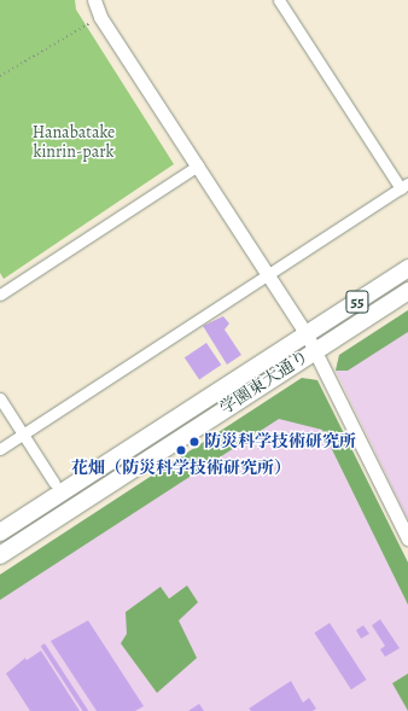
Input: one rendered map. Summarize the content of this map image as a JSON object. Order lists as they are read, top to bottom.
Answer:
{
  "streets": {
    "main road": ["55", "学園東大通り"]
  },
  "parks": ["Hanabatake kinrin-park"],
  "places": ["防災科学技術研究所", "花畑（防災科学技術研究所）"]
}
